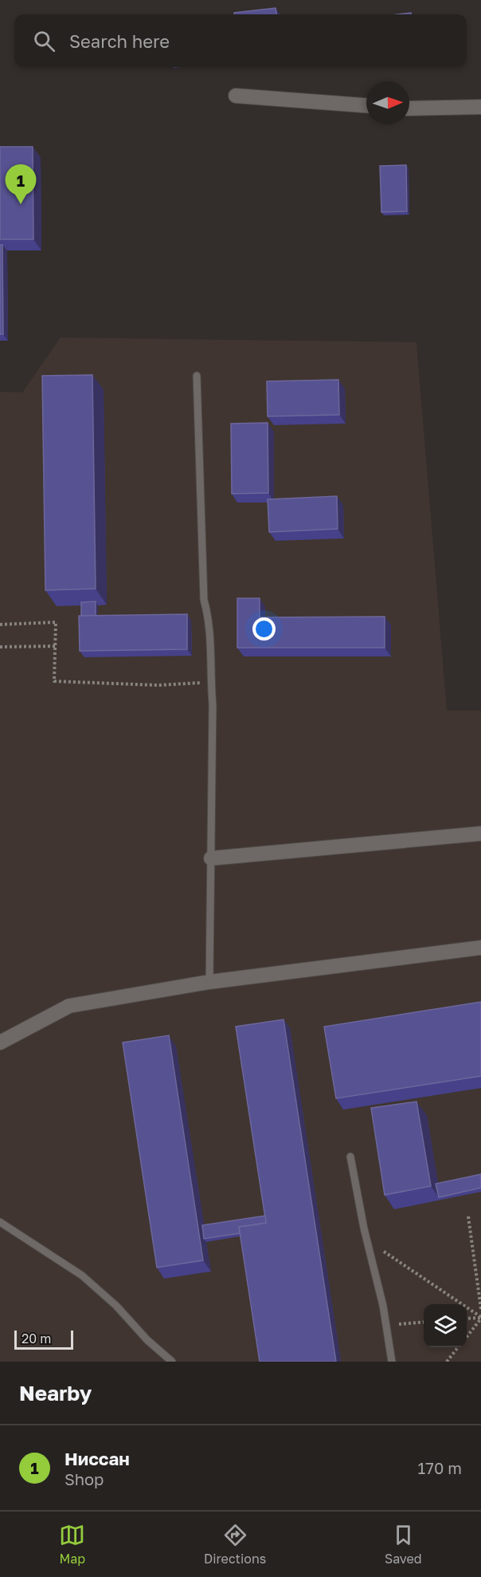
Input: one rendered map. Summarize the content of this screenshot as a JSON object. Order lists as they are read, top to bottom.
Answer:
{
  "scale_bar": "20 m",
  "north": "right",
  "page": {
    "search": "Search here",
    "pins": "1",
    "scale": "20 m",
    "heading": "Nearby",
    "list": [
      {
        "mark": "1",
        "name": "Ниссан",
        "note": "Shop",
        "value": "170 m"
      }
    ],
    "nav": ["Map", "Directions", "Saved"]
  }
}
